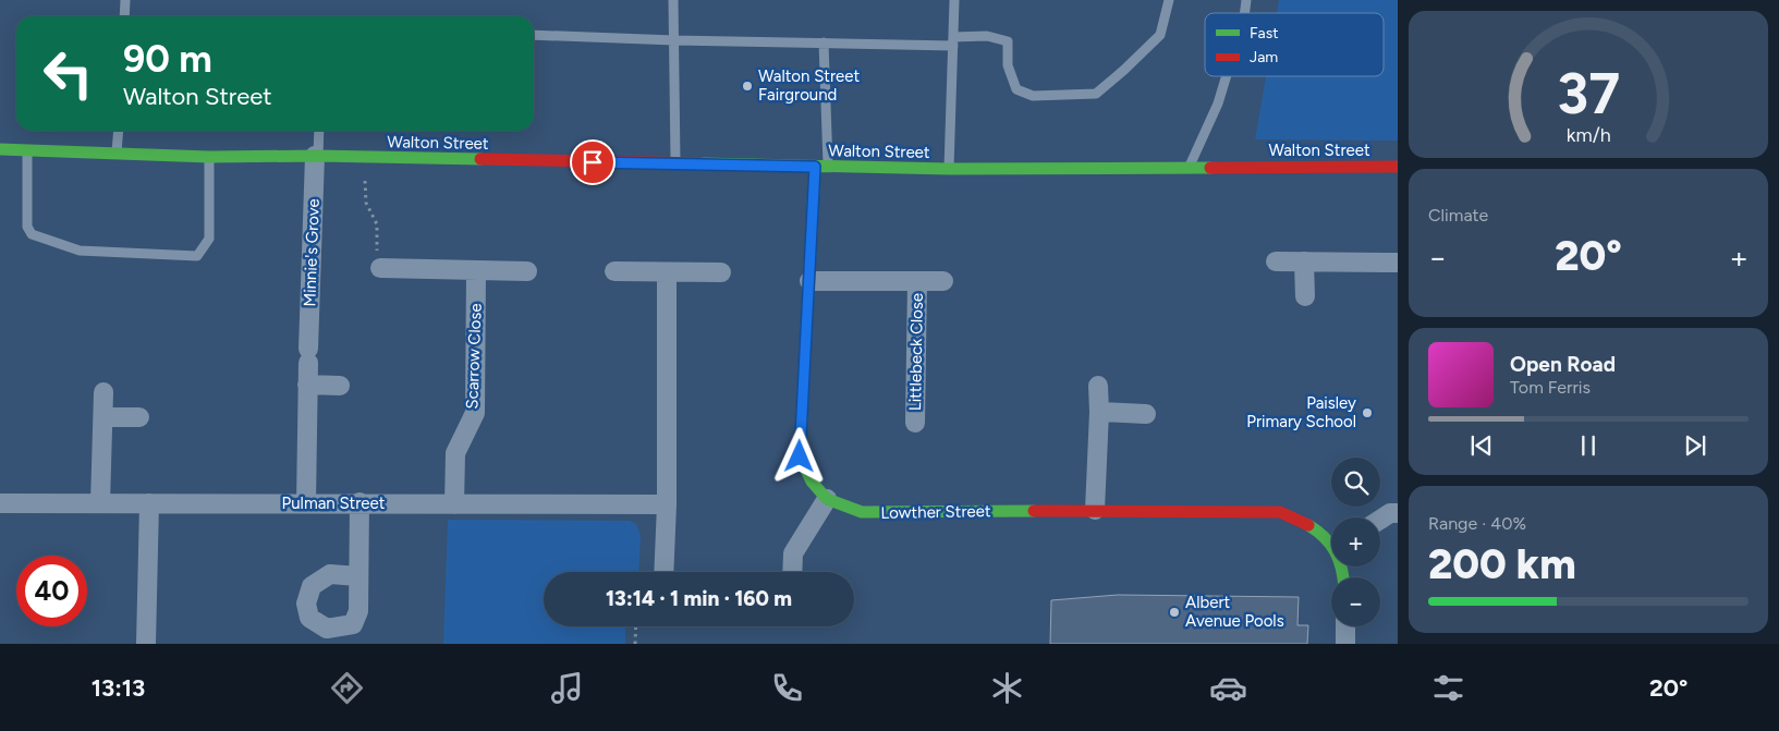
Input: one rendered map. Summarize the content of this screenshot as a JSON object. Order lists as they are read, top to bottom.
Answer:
{
  "streets": {
    "street": [
      "Walton Street",
      "Minnie's Grove",
      "Littlebeck Close",
      "Scarrow Close",
      "Pulman Street",
      "Lowther Street"
    ]
  },
  "crossings": [
    ["Walton Street", "Minnie's Grove"],
    ["Minnie's Grove", "Pulman Street"],
    ["Scarrow Close", "Pulman Street"]
  ],
  "places": ["Walton Street Fairground", "Paisley Primary School", "Albert Avenue Pools"],
  "legend": ["Fast", "Jam"],
  "page": {
    "turn": ["90 m", "Walton Street"],
    "tile": [
      "Climate",
      ["Range · 40%", "200 km"]
    ],
    "heat": ["−", "20°", "+"],
    "song": ["Open Road", "Tom Ferris"],
    "map_buttons": ["+", "−"],
    "limit": "40",
    "trip": "13:14 · 1 min · 160 m",
    "tabs": ["13:13", "20°"],
    "gauge": ["37", "km/h"]
  }
}
